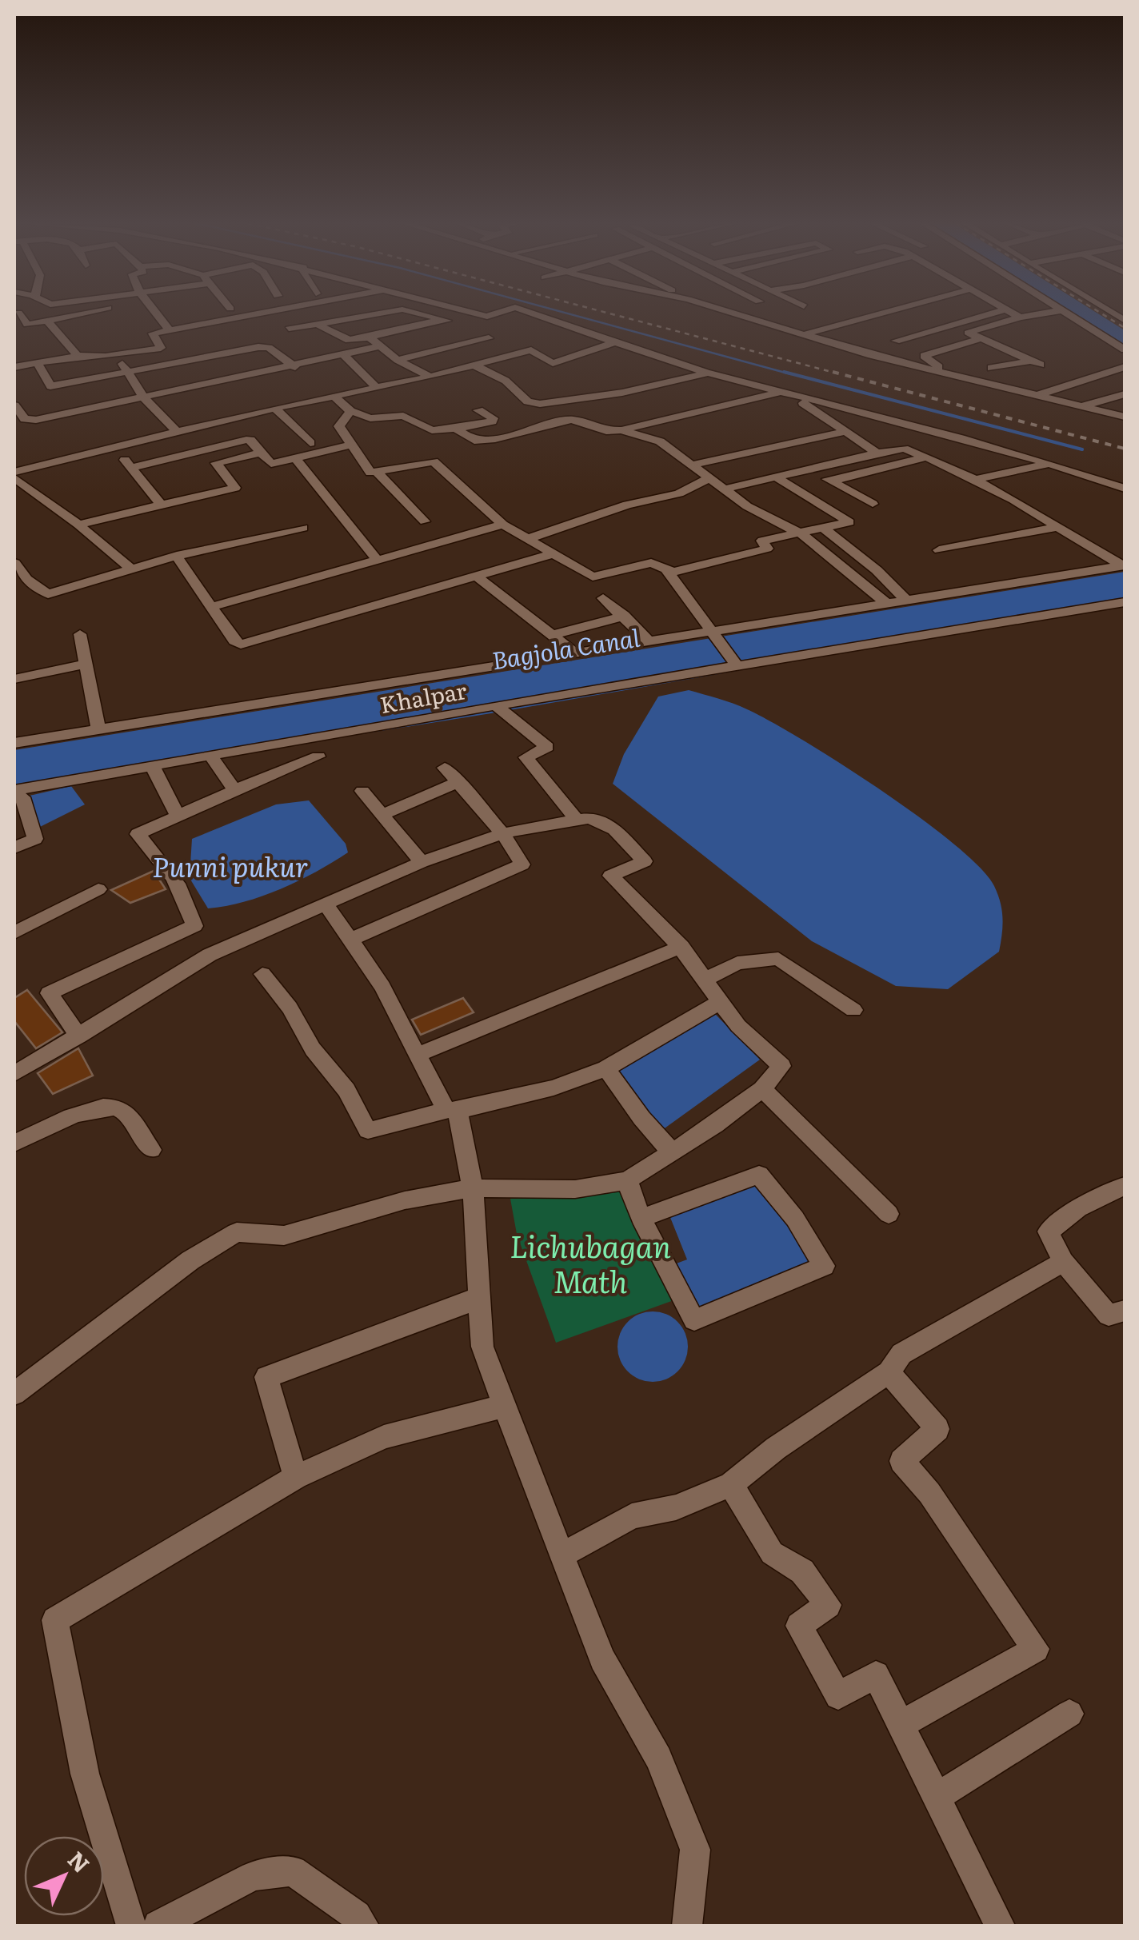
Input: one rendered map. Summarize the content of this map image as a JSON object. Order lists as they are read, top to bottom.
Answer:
{
  "streets": {
    "street": ["Khalpar"]
  },
  "water": ["Bagjola Canal", "Punni pukur"],
  "parks": ["Lichubagan Math"],
  "north": "top right"
}
